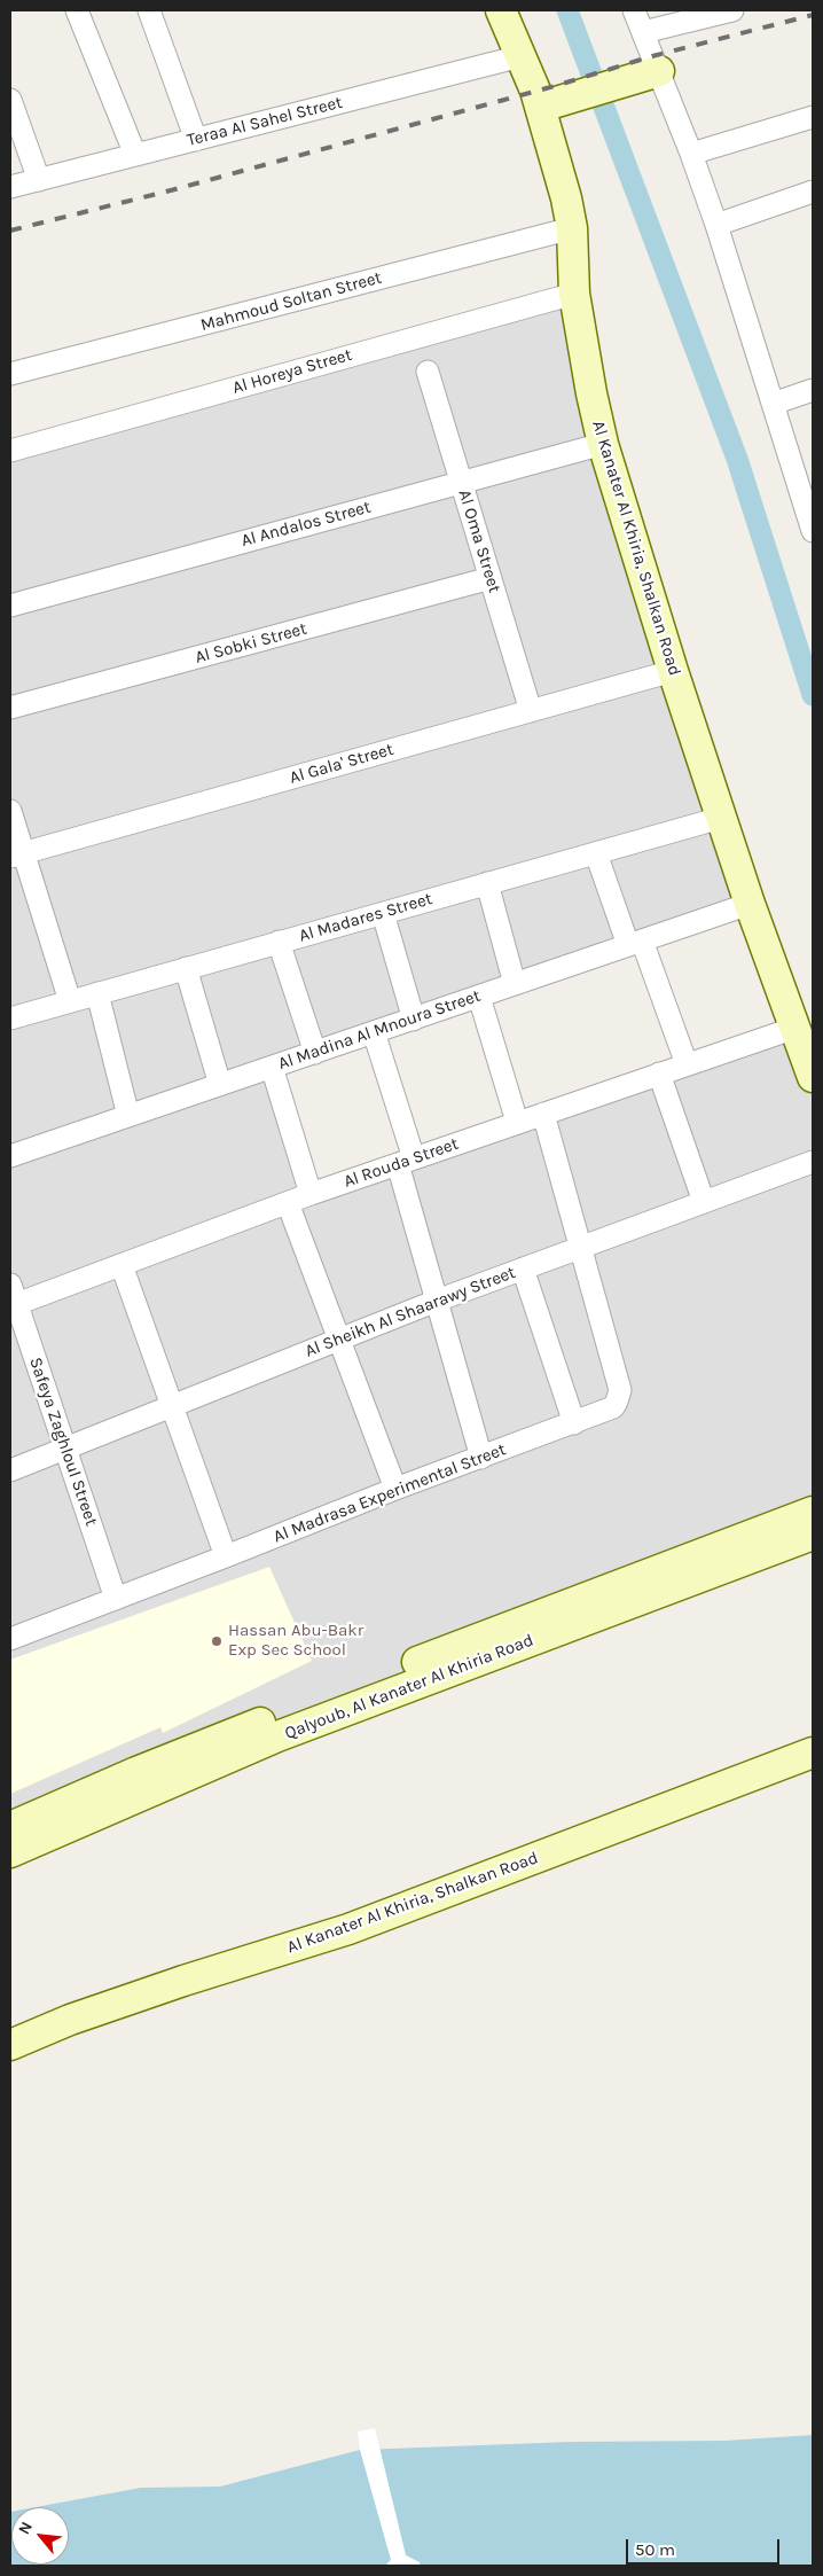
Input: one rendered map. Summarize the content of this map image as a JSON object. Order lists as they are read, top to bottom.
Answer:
{
  "streets": {
    "street": [
      "Teraa Al Sahel Street",
      "Mahmoud Soltan Street",
      "Al Horeya Street",
      "Al Andalos Street",
      "Al Oma Street",
      "Al Kanater Al Khiria, Shalkan Road",
      "Al Sobki Street",
      "Al Gala' Street",
      "Al Madares Street",
      "Al Madina Al Mnoura Street",
      "Al Rouda Street",
      "Al Sheikh Al Shaarawy Street",
      "Safeya Zaghloul Street",
      "Al Madrasa Experimental Street",
      "Qalyoub, Al Kanater Al Khiria Road"
    ]
  },
  "crossings": [
    ["Teraa Al Sahel Street", "Al Kanater Al Khiria, Shalkan Road"],
    ["Mahmoud Soltan Street", "Al Kanater Al Khiria, Shalkan Road"],
    ["Al Horeya Street", "Al Kanater Al Khiria, Shalkan Road"],
    ["Al Andalos Street", "Al Oma Street"],
    ["Al Andalos Street", "Al Kanater Al Khiria, Shalkan Road"],
    ["Al Oma Street", "Al Sobki Street"],
    ["Al Oma Street", "Al Gala' Street"],
    ["Al Kanater Al Khiria, Shalkan Road", "Al Gala' Street"],
    ["Al Kanater Al Khiria, Shalkan Road", "Al Madares Street"],
    ["Al Kanater Al Khiria, Shalkan Road", "Al Madina Al Mnoura Street"],
    ["Al Kanater Al Khiria, Shalkan Road", "Al Rouda Street"],
    ["Al Rouda Street", "Safeya Zaghloul Street"],
    ["Al Rouda Street", "Al Madrasa Experimental Street"],
    ["Al Sheikh Al Shaarawy Street", "Safeya Zaghloul Street"],
    ["Al Sheikh Al Shaarawy Street", "Al Madrasa Experimental Street"],
    ["Safeya Zaghloul Street", "Al Madrasa Experimental Street"]
  ],
  "places": ["Hassan Abu-Bakr Exp Sec School"],
  "scale_bar": "50 m",
  "north": "top left"
}
